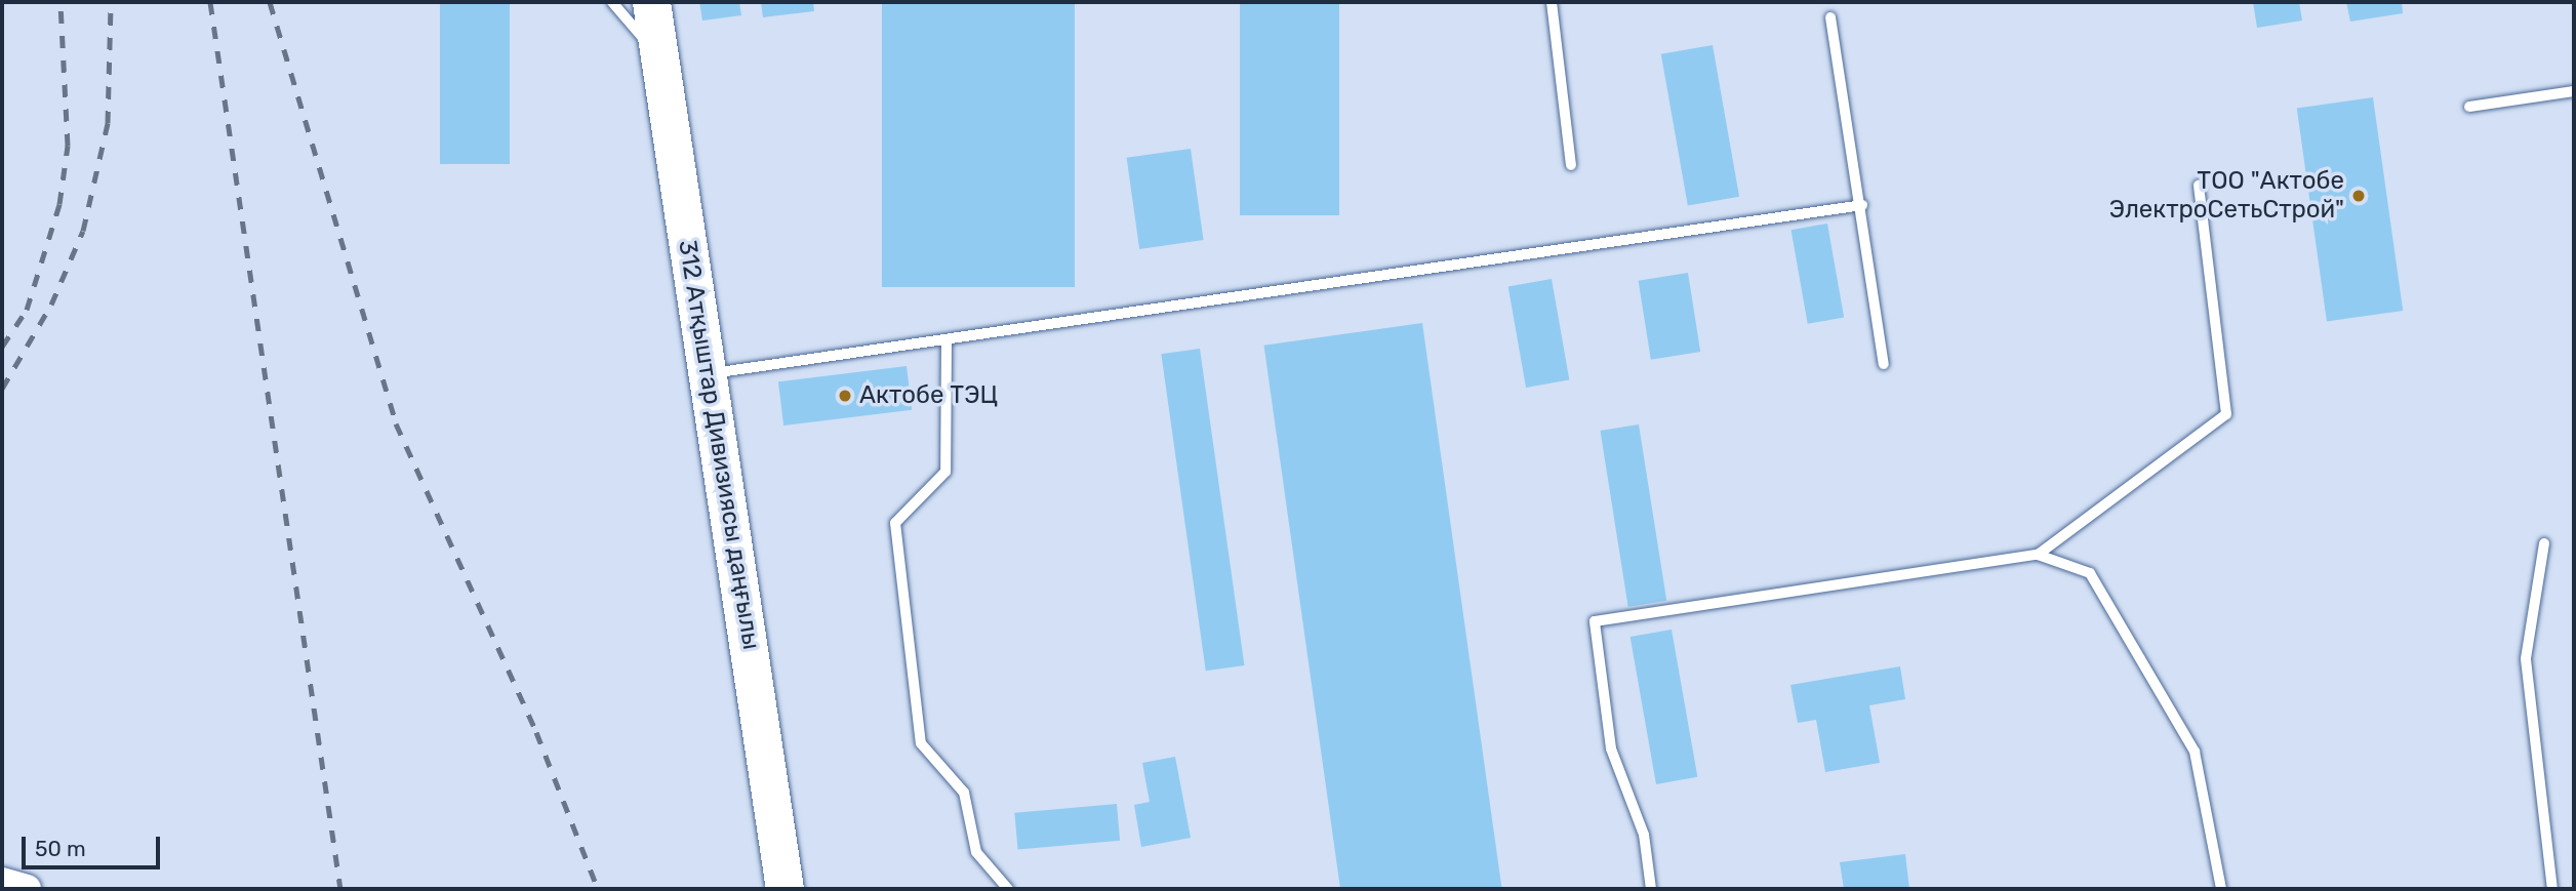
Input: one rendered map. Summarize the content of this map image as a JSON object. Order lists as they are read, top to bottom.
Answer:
{
  "streets": {
    "highway": ["312 Атқыштар Дивизиясы даңғылы"]
  },
  "places": ["ТОО \"Актобе ЭлектроСетьСтрой\"", "Актобе ТЭЦ"],
  "scale_bar": "50 m"
}
